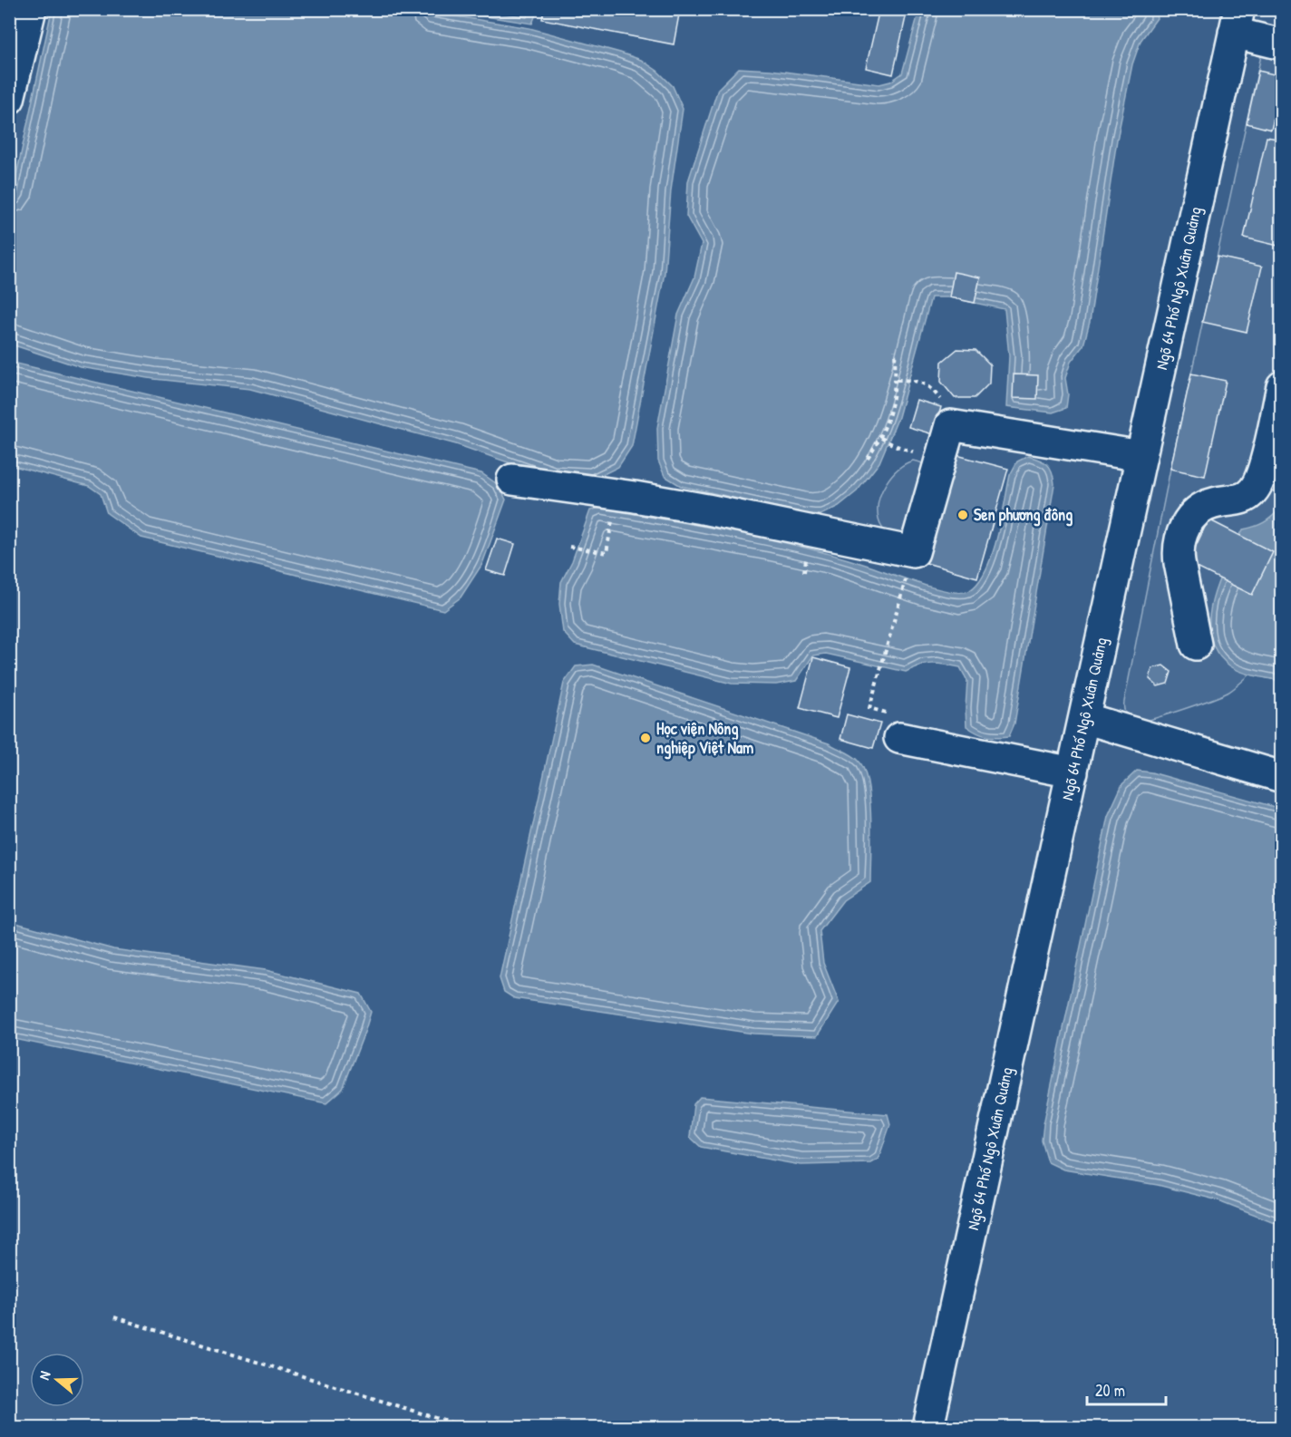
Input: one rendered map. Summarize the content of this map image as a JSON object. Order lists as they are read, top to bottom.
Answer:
{
  "streets": {
    "street": ["Ngõ 64 Phố Ngô Xuân Quảng"]
  },
  "places": ["Sen phương đông", "Học viện Nông nghiệp Việt Nam"],
  "scale_bar": "20 m",
  "north": "left"
}
